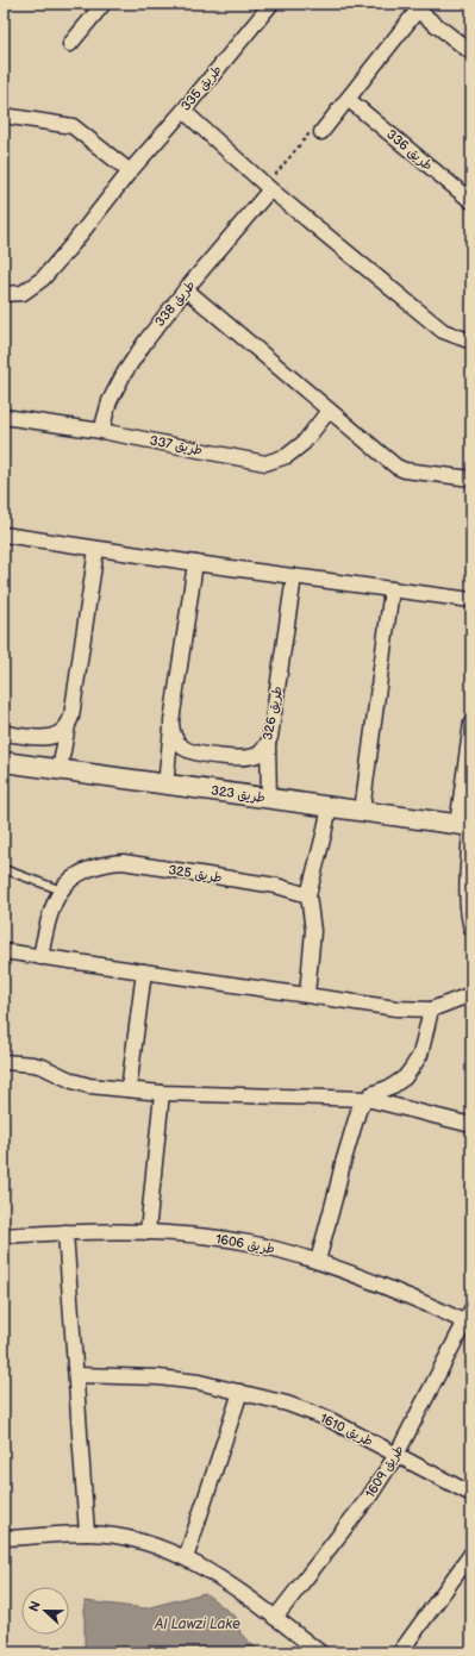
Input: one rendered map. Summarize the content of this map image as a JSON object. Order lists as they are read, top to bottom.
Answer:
{
  "streets": {
    "street": [
      "طريق 335",
      "طريق 336",
      "طريق 338",
      "طريق 337",
      "طريق 326",
      "طريق 323",
      "طريق 325",
      "طريق 1606",
      "طريق 1610",
      "طريق 1609"
    ]
  },
  "crossings": [
    ["طريق 338", "طريق 337"],
    ["طريق 1606", "طريق 1609"],
    ["طريق 1610", "طريق 1609"]
  ],
  "water": ["Al Lawzi Lake"],
  "north": "left"
}
